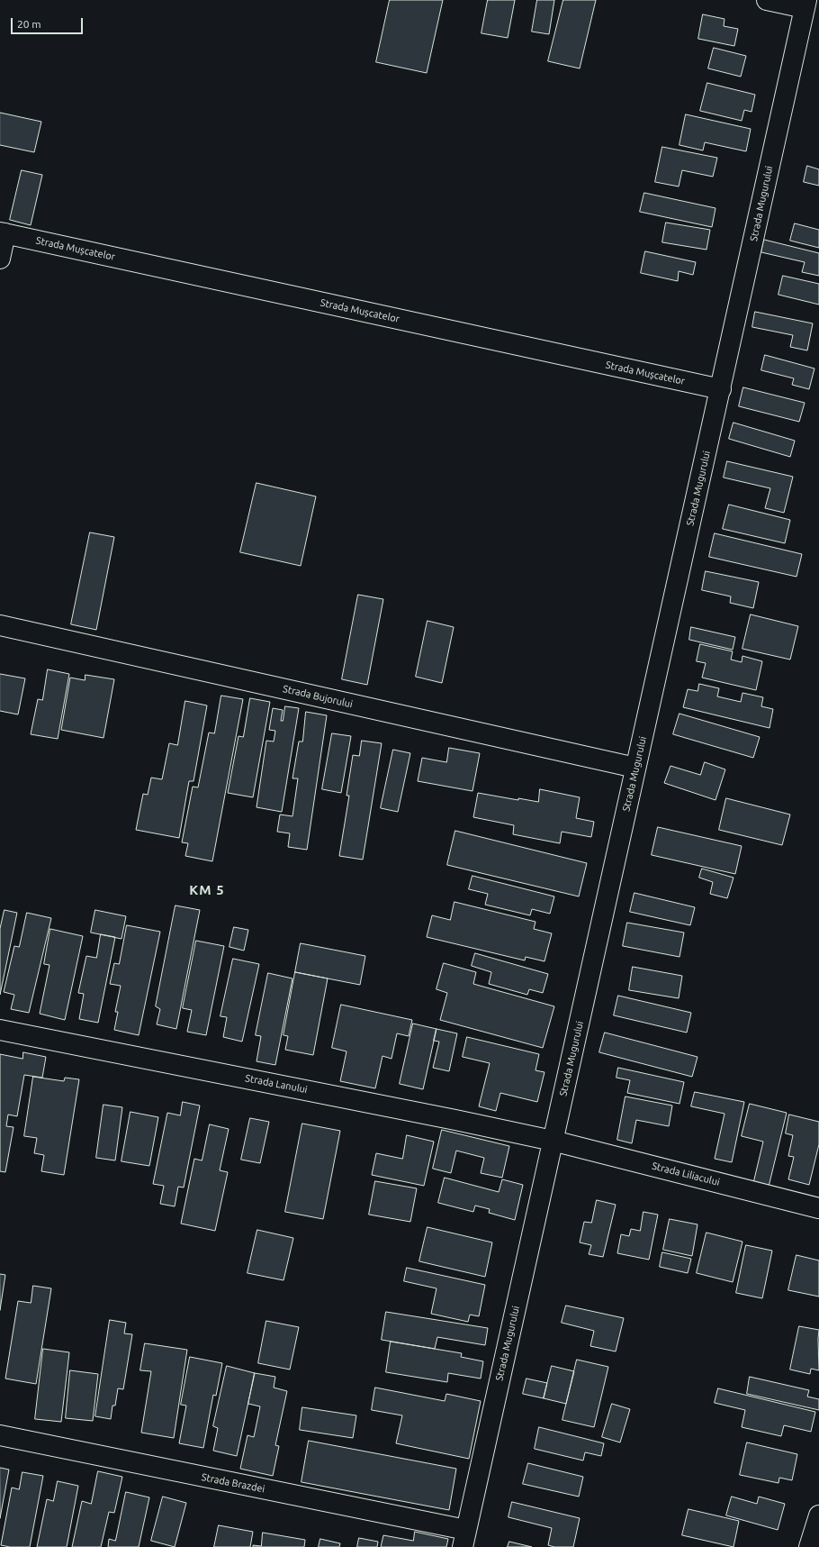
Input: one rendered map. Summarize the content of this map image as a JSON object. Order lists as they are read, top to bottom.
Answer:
{
  "streets": {
    "street": [
      "Strada Mugurului",
      "Strada Mușcatelor",
      "Strada Bujorului",
      "Strada Lanului",
      "Strada Liliacului",
      "Strada Brazdei"
    ]
  },
  "crossings": [
    ["Strada Mugurului", "Strada Mușcatelor"],
    ["Strada Mugurului", "Strada Bujorului"],
    ["Strada Mugurului", "Strada Lanului"],
    ["Strada Mugurului", "Strada Liliacului"],
    ["Strada Mugurului", "Strada Brazdei"],
    ["Strada Lanului", "Strada Liliacului"]
  ],
  "districts": ["KM 5"],
  "scale_bar": "20 m"
}
